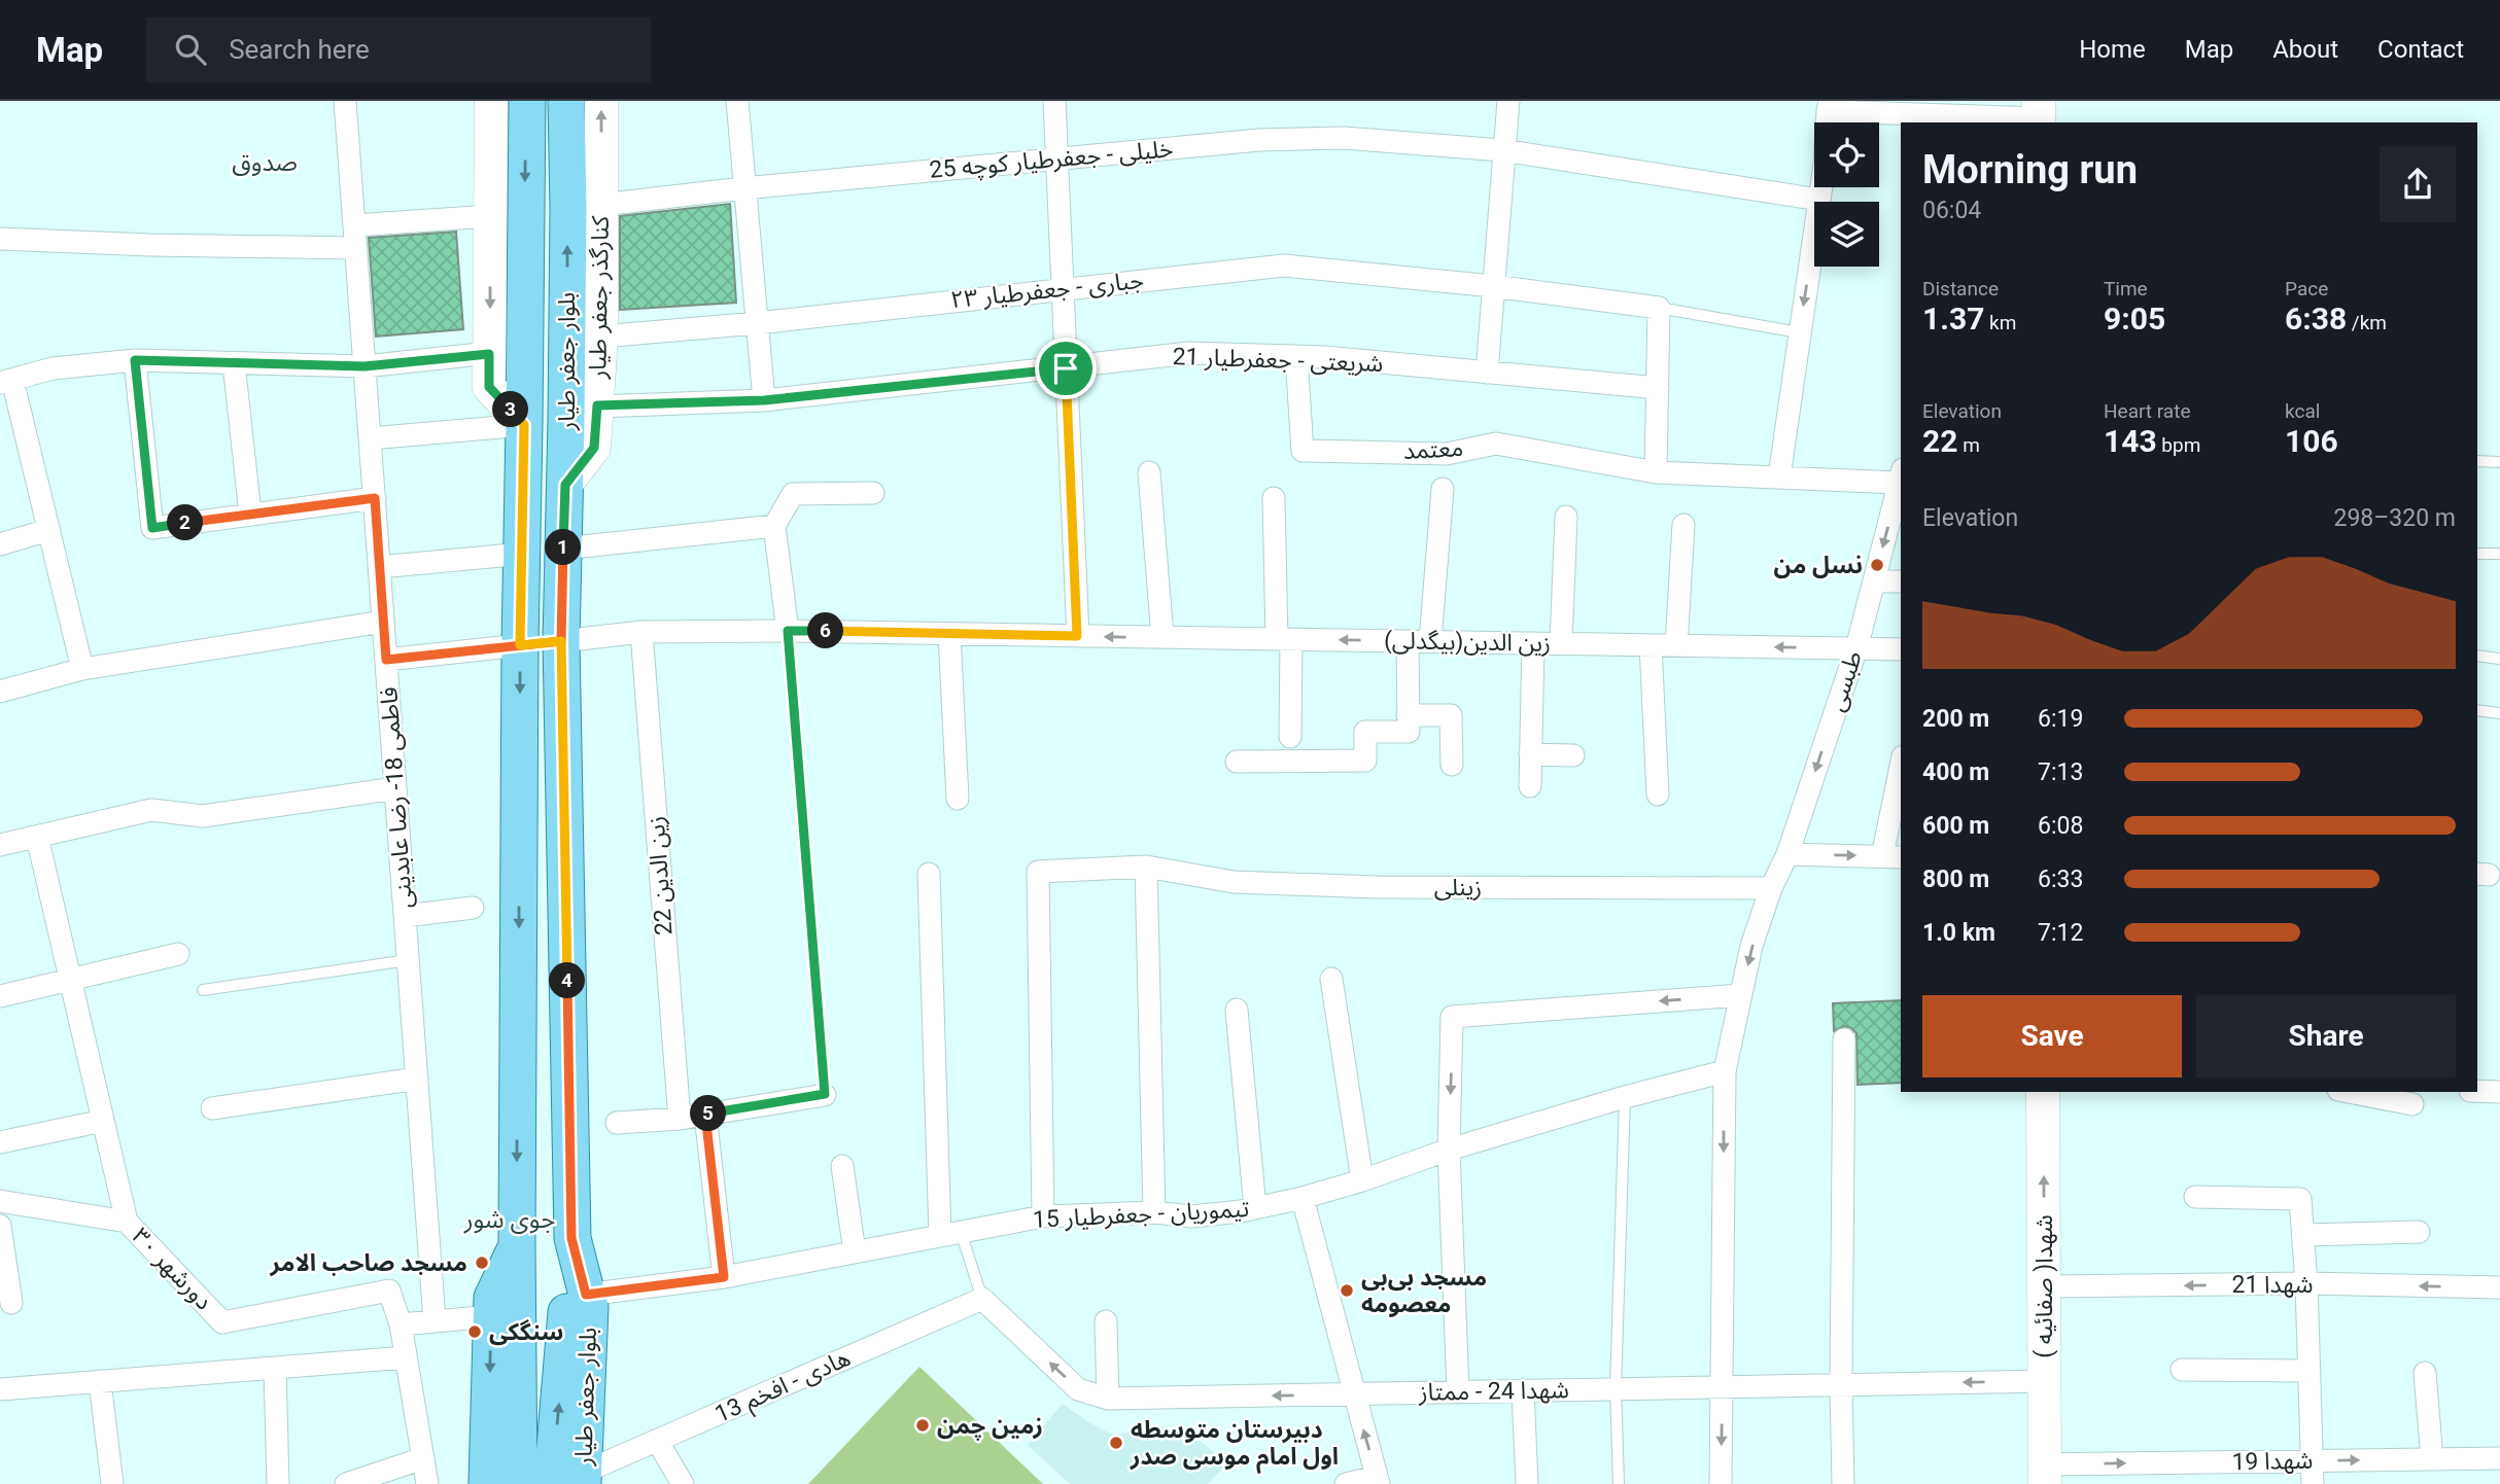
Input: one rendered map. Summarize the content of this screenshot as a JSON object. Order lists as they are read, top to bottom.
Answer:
{
  "streets": {
    "main road": ["کنارگذر جعفر طیار", "بلوار جعفر طیار", "شهدا( صفائیه )"],
    "street": [
      "خلیلی - جعفرطیار کوچه 25",
      "جباری - جعفرطیار ۲۳",
      "شریعتی - جعفرطیار 21",
      "معتمد",
      "زین الدین(بیگدلی)",
      "طبسی",
      "فاطمی 18- رضا عابدینی",
      "زین الدین 22",
      "زینلی",
      "تیموریان - جعفرطیار 15",
      "دورشهر ۳۰",
      "شهدا 21",
      "هادی - افخم 13",
      "شهدا 24 - ممتاز",
      "شهدا 19"
    ]
  },
  "crossings": [
    ["خلیلی - جعفرطیار کوچه 25", "کنارگذر جعفر طیار"],
    ["جباری - جعفرطیار ۲۳", "کنارگذر جعفر طیار"],
    ["کنارگذر جعفر طیار", "شریعتی - جعفرطیار 21"],
    ["کنارگذر جعفر طیار", "بلوار جعفر طیار"],
    ["شریعتی - جعفرطیار 21", "معتمد"],
    ["بلوار جعفر طیار", "زین الدین(بیگدلی)"],
    ["بلوار جعفر طیار", "تیموریان - جعفرطیار 15"],
    ["بلوار جعفر طیار", "هادی - افخم 13"],
    ["زین الدین(بیگدلی)", "طبسی"],
    ["زین الدین(بیگدلی)", "زین الدین 22"],
    ["طبسی", "زینلی"],
    ["طبسی", "تیموریان - جعفرطیار 15"],
    ["طبسی", "شهدا 24 - ممتاز"],
    ["زینلی", "تیموریان - جعفرطیار 15"],
    ["شهدا 21", "شهدا( صفائیه )"],
    ["شهدا( صفائیه )", "شهدا 24 - ممتاز"],
    ["شهدا( صفائیه )", "شهدا 19"],
    ["هادی - افخم 13", "شهدا 24 - ممتاز"]
  ],
  "one_way": ["شهدا( صفائیه )", "شهدا 24 - ممتاز"],
  "districts": ["صدوق", "جوی شور"],
  "places": [
    "نسل من",
    "مسجد صاحب الامر",
    "مسجد بی‌بی معصومه",
    "سنگکی",
    "زمین چمن",
    "دبیرستان متوسطه اول امام موسی صدر"
  ],
  "page": {
    "header": "Map",
    "search": "Search here",
    "nav": [
      "Home",
      "Map",
      "About",
      "Contact"
    ],
    "heading": ["Morning run", "06:04"],
    "stats": [
      ["Distance", "1.37 km"],
      ["Time", "9:05"],
      ["Pace", "6:38 /km"],
      ["Elevation", "22 m"],
      ["Heart rate", "143 bpm"],
      ["kcal", "106"]
    ],
    "pins": [
      "3",
      "2",
      "1",
      "6",
      "4",
      "5"
    ],
    "chart": ["Elevation", "298–320 m"],
    "list": [
      {
        "name": "200 m",
        "note": "6:19"
      },
      {
        "name": "400 m",
        "note": "7:13"
      },
      {
        "name": "600 m",
        "note": "6:08"
      },
      {
        "name": "800 m",
        "note": "6:33"
      },
      {
        "name": "1.0 km",
        "note": "7:12"
      }
    ],
    "buttons": ["Save", "Share"]
  }
}
